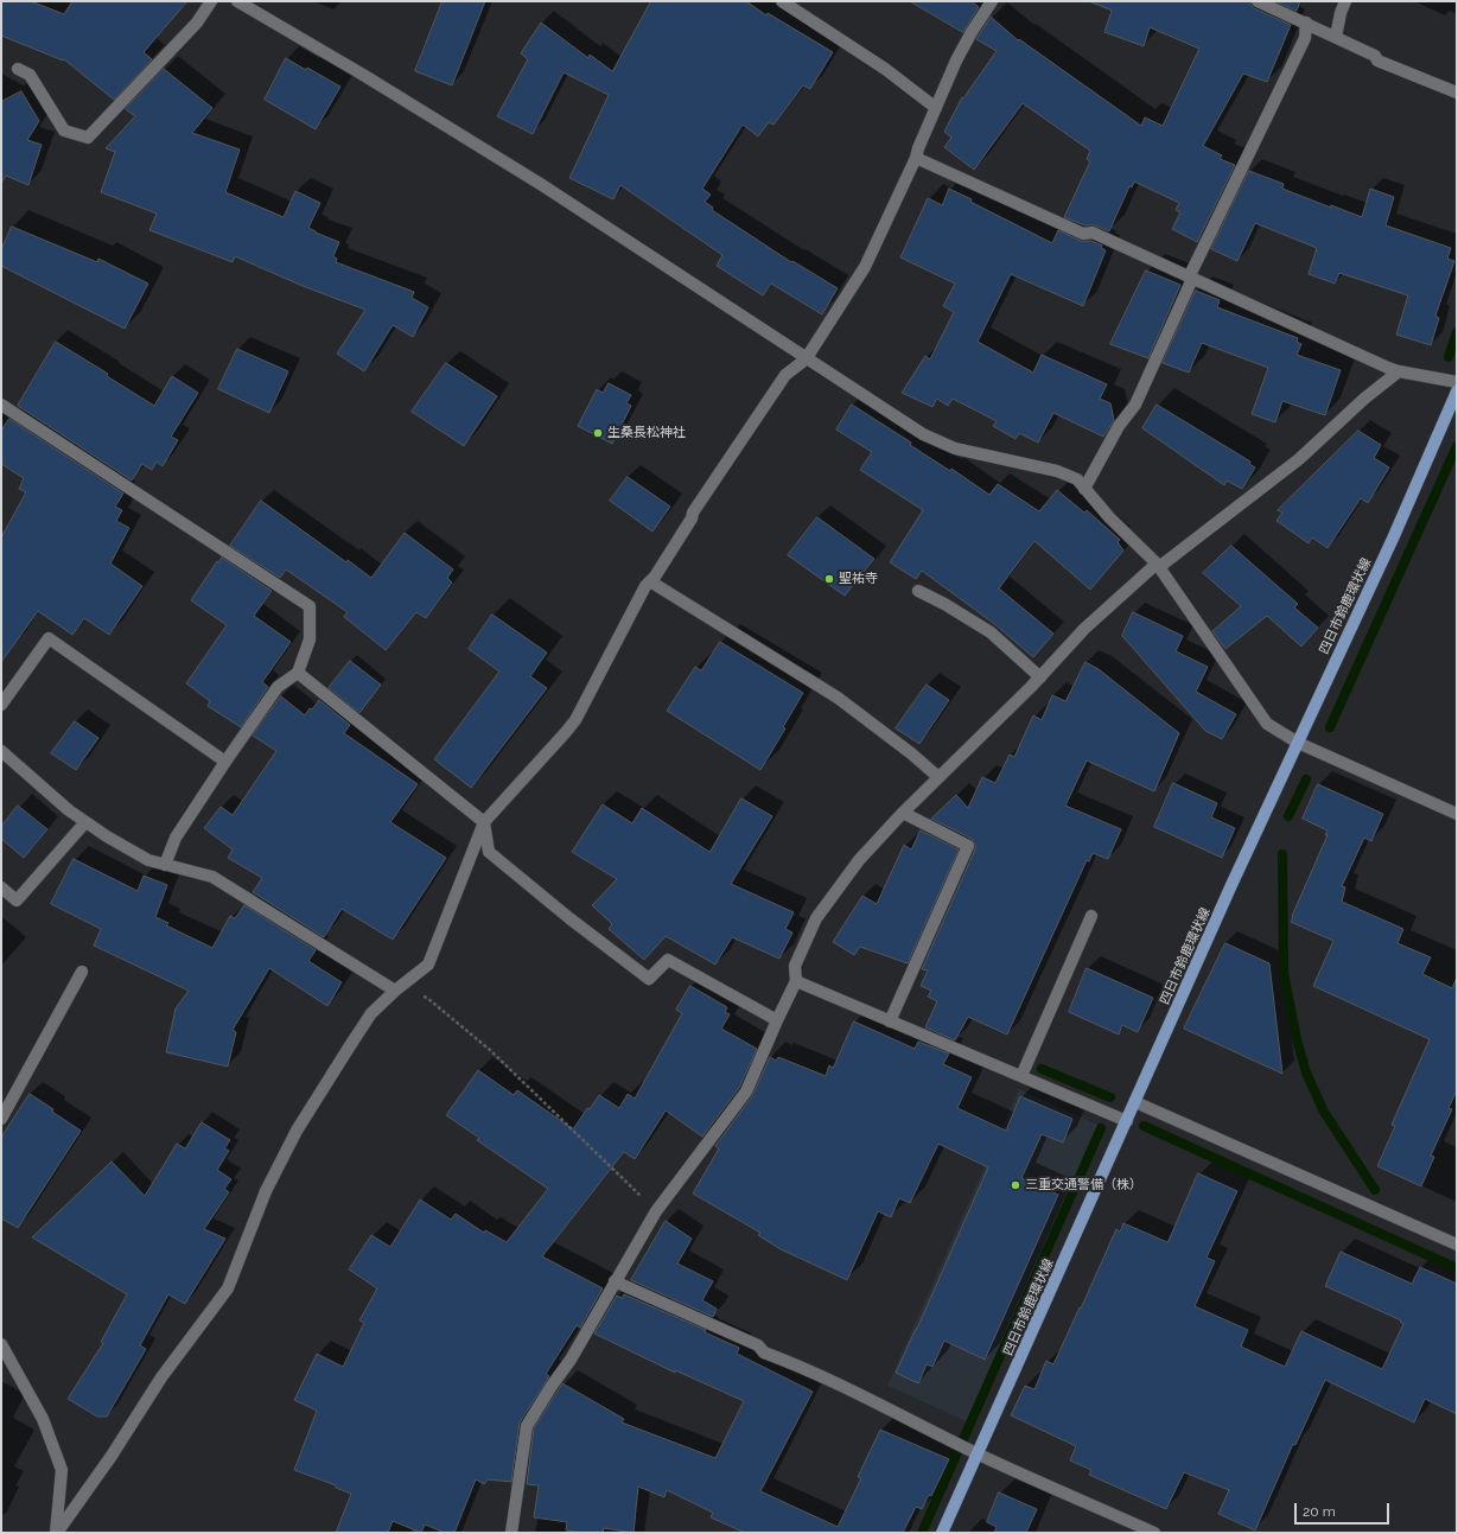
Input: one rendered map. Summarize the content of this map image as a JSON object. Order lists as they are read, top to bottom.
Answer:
{
  "streets": {
    "main road": ["四日市鈴鹿環状線"]
  },
  "places": ["生桑長松神社", "聖祐寺", "三重交通警備（株）"],
  "scale_bar": "20 m"
}
